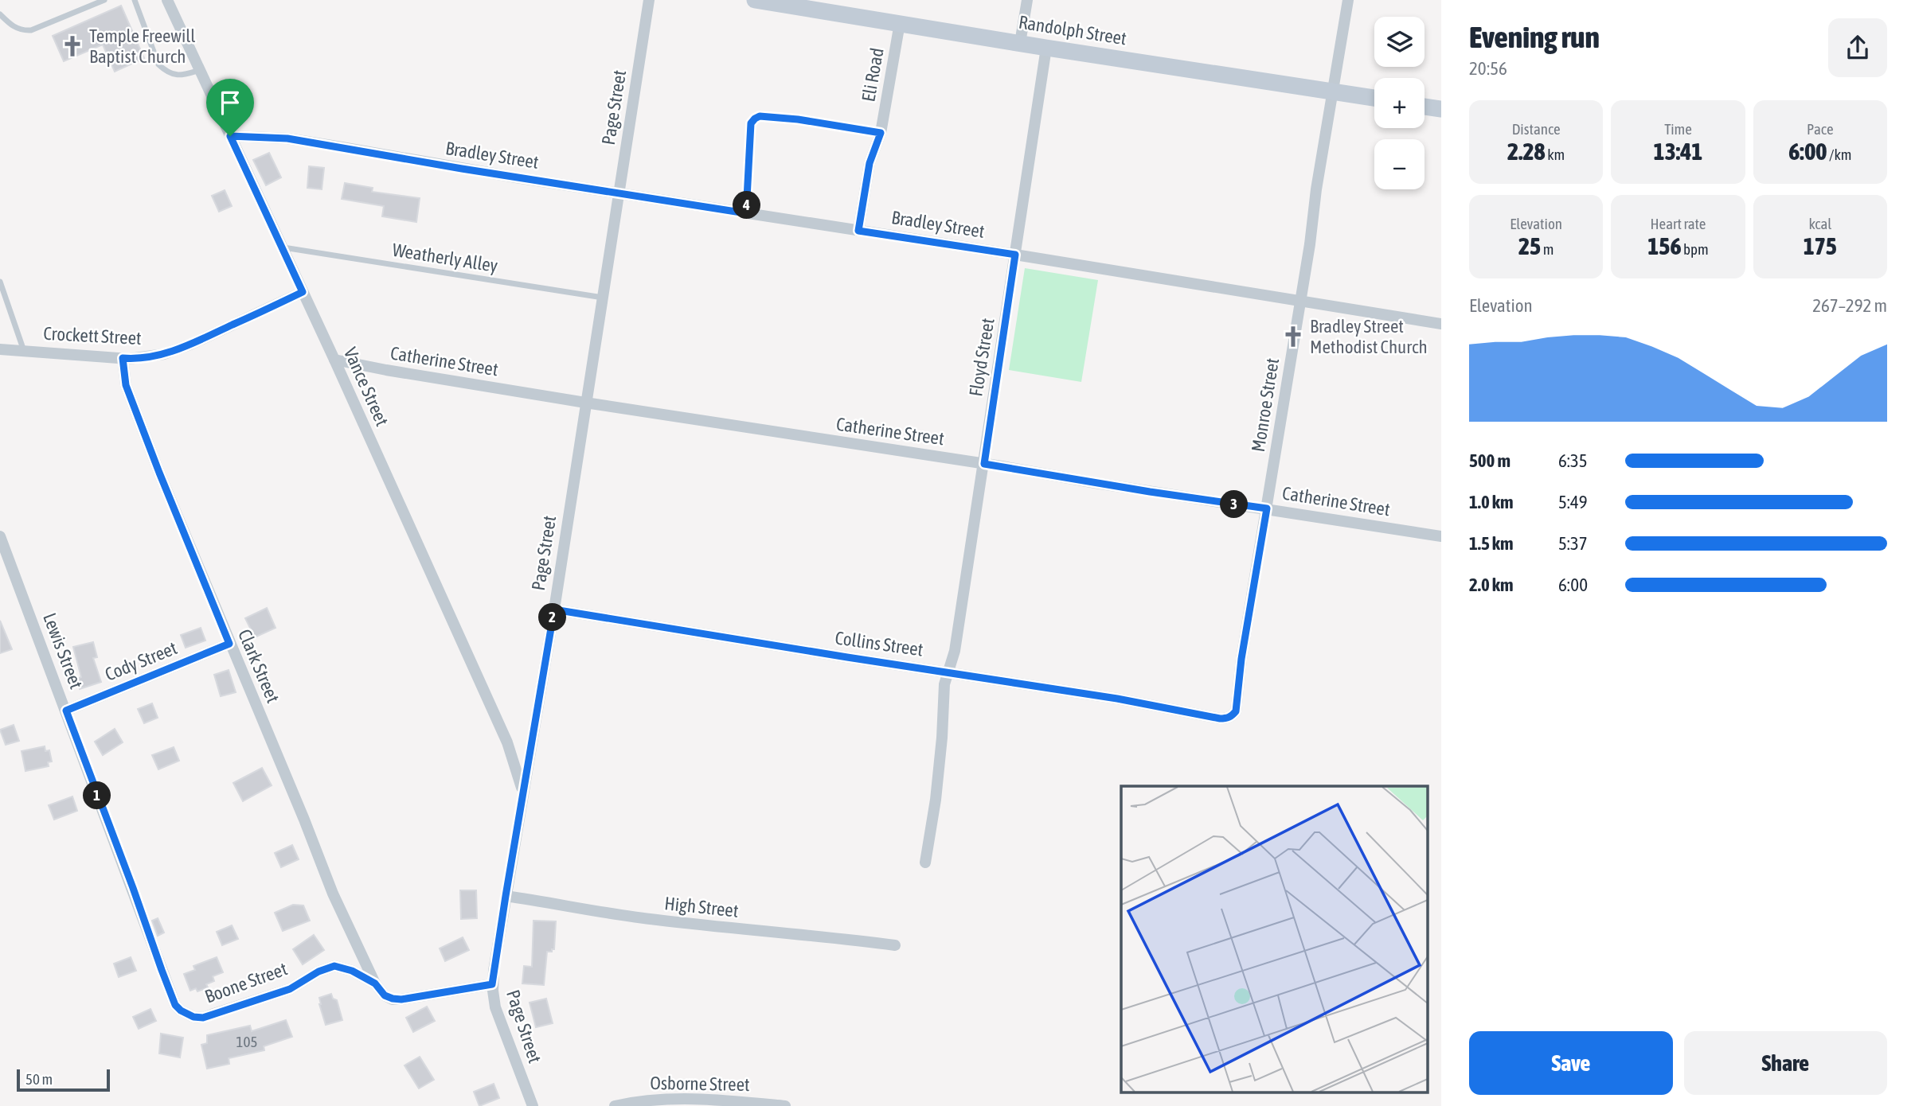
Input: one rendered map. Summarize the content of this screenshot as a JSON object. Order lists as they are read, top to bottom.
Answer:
{
  "streets": {
    "street": [
      "Randolph Street",
      "Eli Road",
      "Page Street",
      "Bradley Street",
      "Crockett Street",
      "Floyd Street",
      "Catherine Street",
      "Vance Street",
      "Monroe Street",
      "Collins Street",
      "Lewis Street",
      "Cody Street",
      "Clark Street",
      "High Street",
      "Boone Street",
      "Osborne Street"
    ],
    "lane": ["Weatherly Alley"]
  },
  "crossings": [
    ["Randolph Street", "Eli Road"],
    ["Randolph Street", "Floyd Street"],
    ["Randolph Street", "Monroe Street"],
    ["Eli Road", "Bradley Street"],
    ["Page Street", "Bradley Street"],
    ["Page Street", "Weatherly Alley"],
    ["Page Street", "Catherine Street"],
    ["Page Street", "Vance Street"],
    ["Page Street", "Collins Street"],
    ["Page Street", "High Street"],
    ["Page Street", "Boone Street"],
    ["Bradley Street", "Floyd Street"],
    ["Bradley Street", "Vance Street"],
    ["Bradley Street", "Monroe Street"],
    ["Weatherly Alley", "Vance Street"],
    ["Crockett Street", "Vance Street"],
    ["Crockett Street", "Clark Street"],
    ["Floyd Street", "Catherine Street"],
    ["Floyd Street", "Collins Street"],
    ["Catherine Street", "Vance Street"],
    ["Catherine Street", "Monroe Street"],
    ["Monroe Street", "Collins Street"],
    ["Lewis Street", "Cody Street"],
    ["Lewis Street", "Boone Street"],
    ["Cody Street", "Clark Street"],
    ["Clark Street", "Boone Street"]
  ],
  "places": {
    "church": ["Temple Freewill Baptist Church", "Bradley Street Methodist Church"]
  },
  "house_numbers": ["105"],
  "scale_bar": "50 m",
  "page": {
    "heading": ["Evening run", "20:56"],
    "map_buttons": ["+", "−"],
    "stats": [
      ["Distance", "2.28 km"],
      ["Time", "13:41"],
      ["Pace", "6:00 /km"],
      ["Elevation", "25 m"],
      ["Heart rate", "156 bpm"],
      ["kcal", "175"]
    ],
    "pins": [
      "4",
      "3",
      "2",
      "1"
    ],
    "chart": ["Elevation", "267–292 m"],
    "list": [
      {
        "name": "500 m",
        "note": "6:35"
      },
      {
        "name": "1.0 km",
        "note": "5:49"
      },
      {
        "name": "1.5 km",
        "note": "5:37"
      },
      {
        "name": "2.0 km",
        "note": "6:00"
      }
    ],
    "buttons": ["Save", "Share"],
    "scale": "50 m"
  }
}
